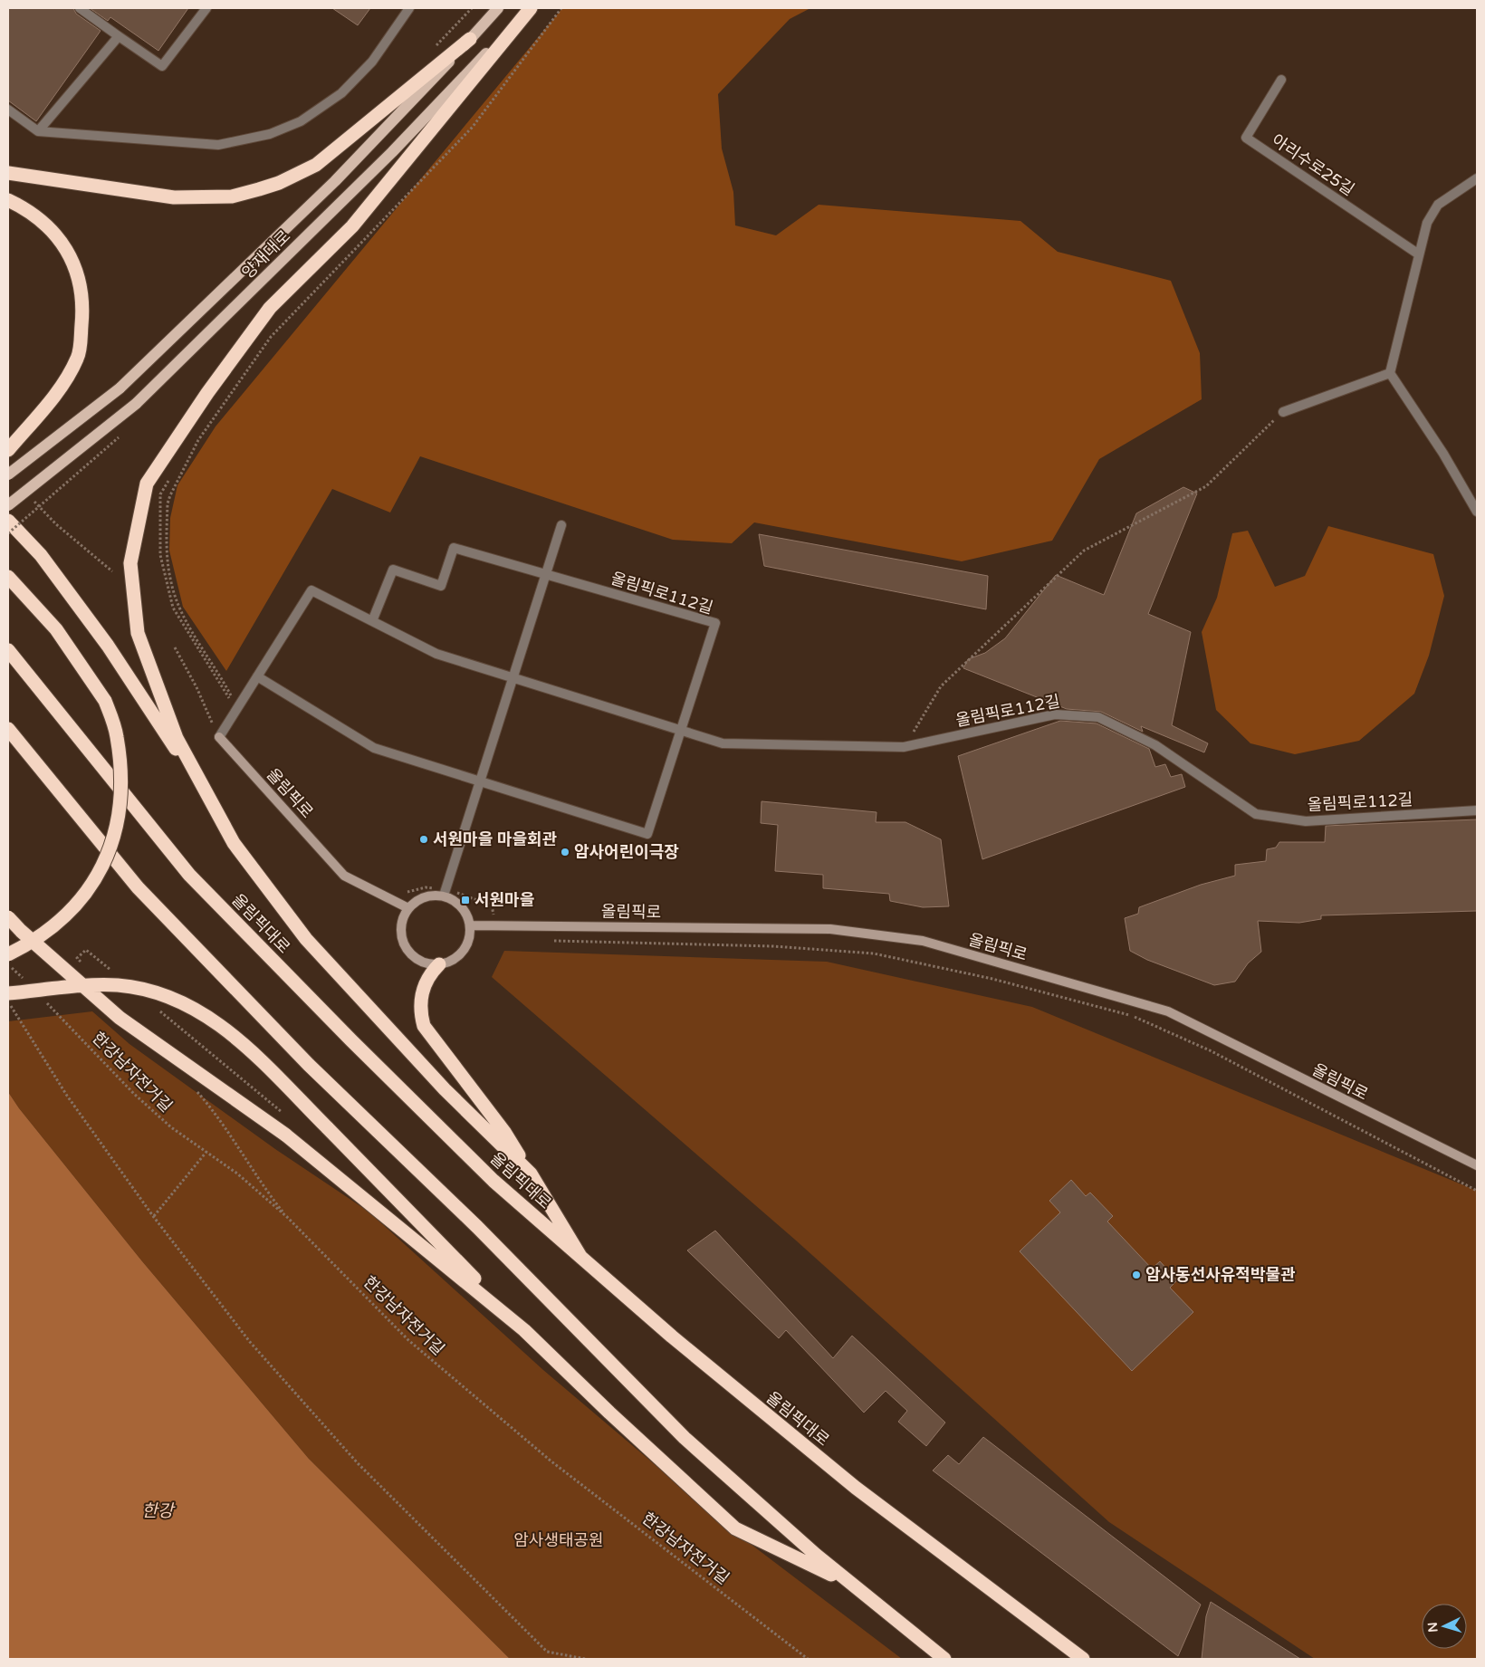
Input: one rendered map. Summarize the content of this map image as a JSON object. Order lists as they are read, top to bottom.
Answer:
{
  "streets": {
    "highway": ["올림픽대로"],
    "main road": ["양재대로", "올림픽로"],
    "street": ["아리수로25길", "올림픽로112길"],
    "path": ["한강남자전거길"]
  },
  "crossings": [
    ["올림픽로112길", "올림픽로"]
  ],
  "water": ["한강"],
  "parks": ["암사생태공원"],
  "places": {
    "other": ["서원마을 마을회관", "암사어린이극장", "암사동선사유적박물관"],
    "transit": ["서원마을"]
  },
  "north": "left"
}
